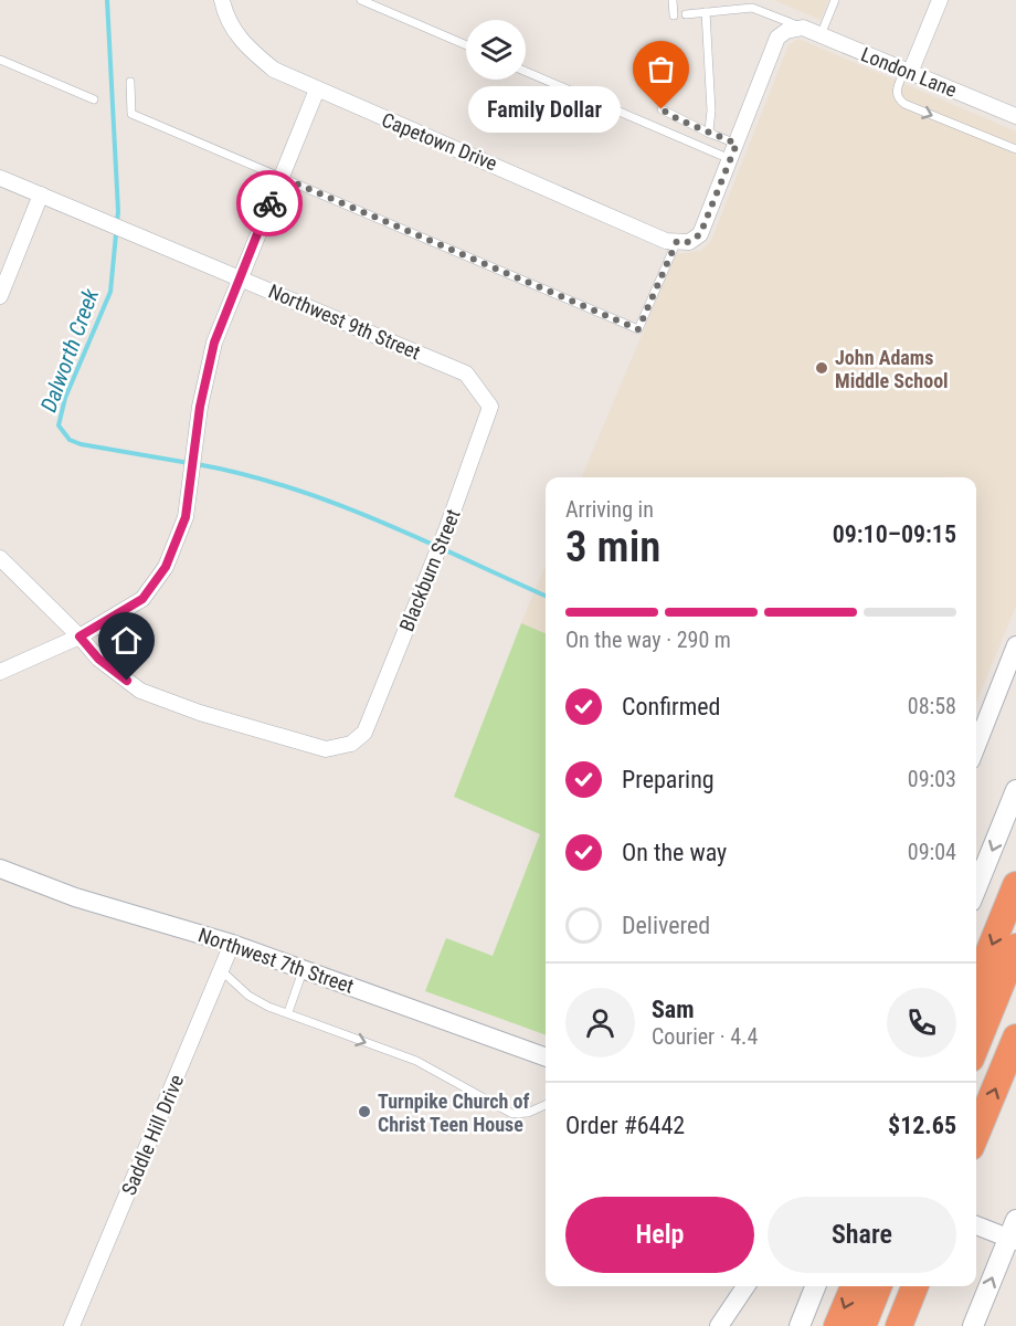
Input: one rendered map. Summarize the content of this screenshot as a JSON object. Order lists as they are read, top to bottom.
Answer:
{
  "streets": {
    "street": [
      "London Lane",
      "Capetown Drive",
      "Northwest 9th Street",
      "Blackburn Street",
      "Northwest 7th Street",
      "Saddle Hill Drive"
    ]
  },
  "crossings": [
    ["Northwest 9th Street", "Blackburn Street"],
    ["Northwest 7th Street", "Saddle Hill Drive"]
  ],
  "water": ["Dalworth Creek"],
  "places": ["Family Dollar", "John Adams Middle School", "Turnpike Church of Christ Teen House"],
  "page": {
    "bubble": "Family Dollar",
    "heading": ["3 min", "Arriving in", "09:10–09:15"],
    "panel": [
      "Sam",
      "Courier · 4.4",
      "Order #6442",
      "$12.65"
    ],
    "bar": "On the way · 290 m",
    "list": [
      ["Confirmed", "08:58"],
      ["Preparing", "09:03"],
      ["On the way", "09:04"],
      "Delivered"
    ],
    "buttons": ["Help", "Share"]
  }
}
